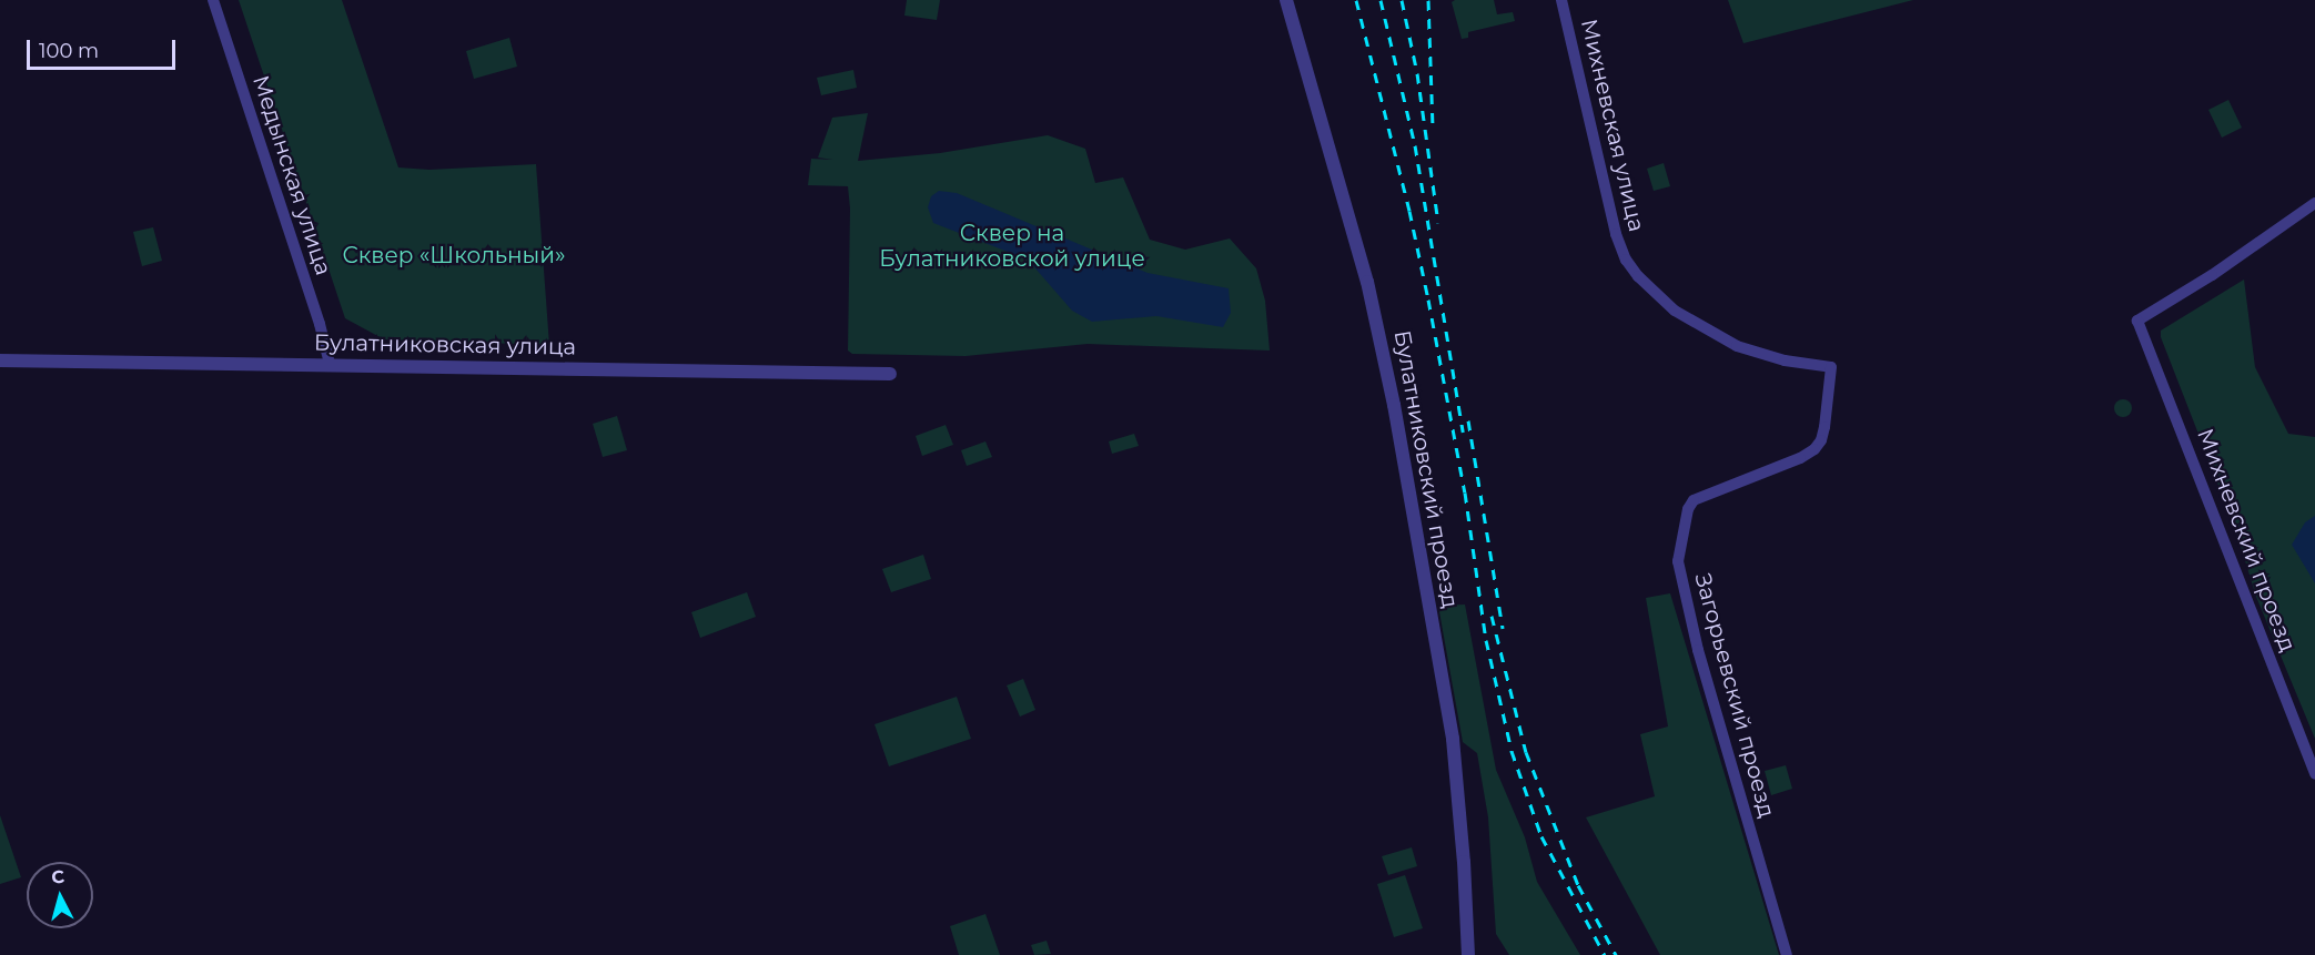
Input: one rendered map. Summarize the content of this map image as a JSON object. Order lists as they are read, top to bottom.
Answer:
{
  "streets": {
    "street": [
      "Михневская улица",
      "Медынская улица",
      "Булатниковская улица",
      "Булатниковский проезд",
      "Михневский проезд",
      "Загорьевский проезд"
    ]
  },
  "crossings": [
    ["Михневская улица", "Загорьевский проезд"],
    ["Медынская улица", "Булатниковская улица"]
  ],
  "parks": ["Сквер на Булатниковской улице", "Сквер «Школьный»"],
  "scale_bar": "100 m",
  "north": "top"
}
